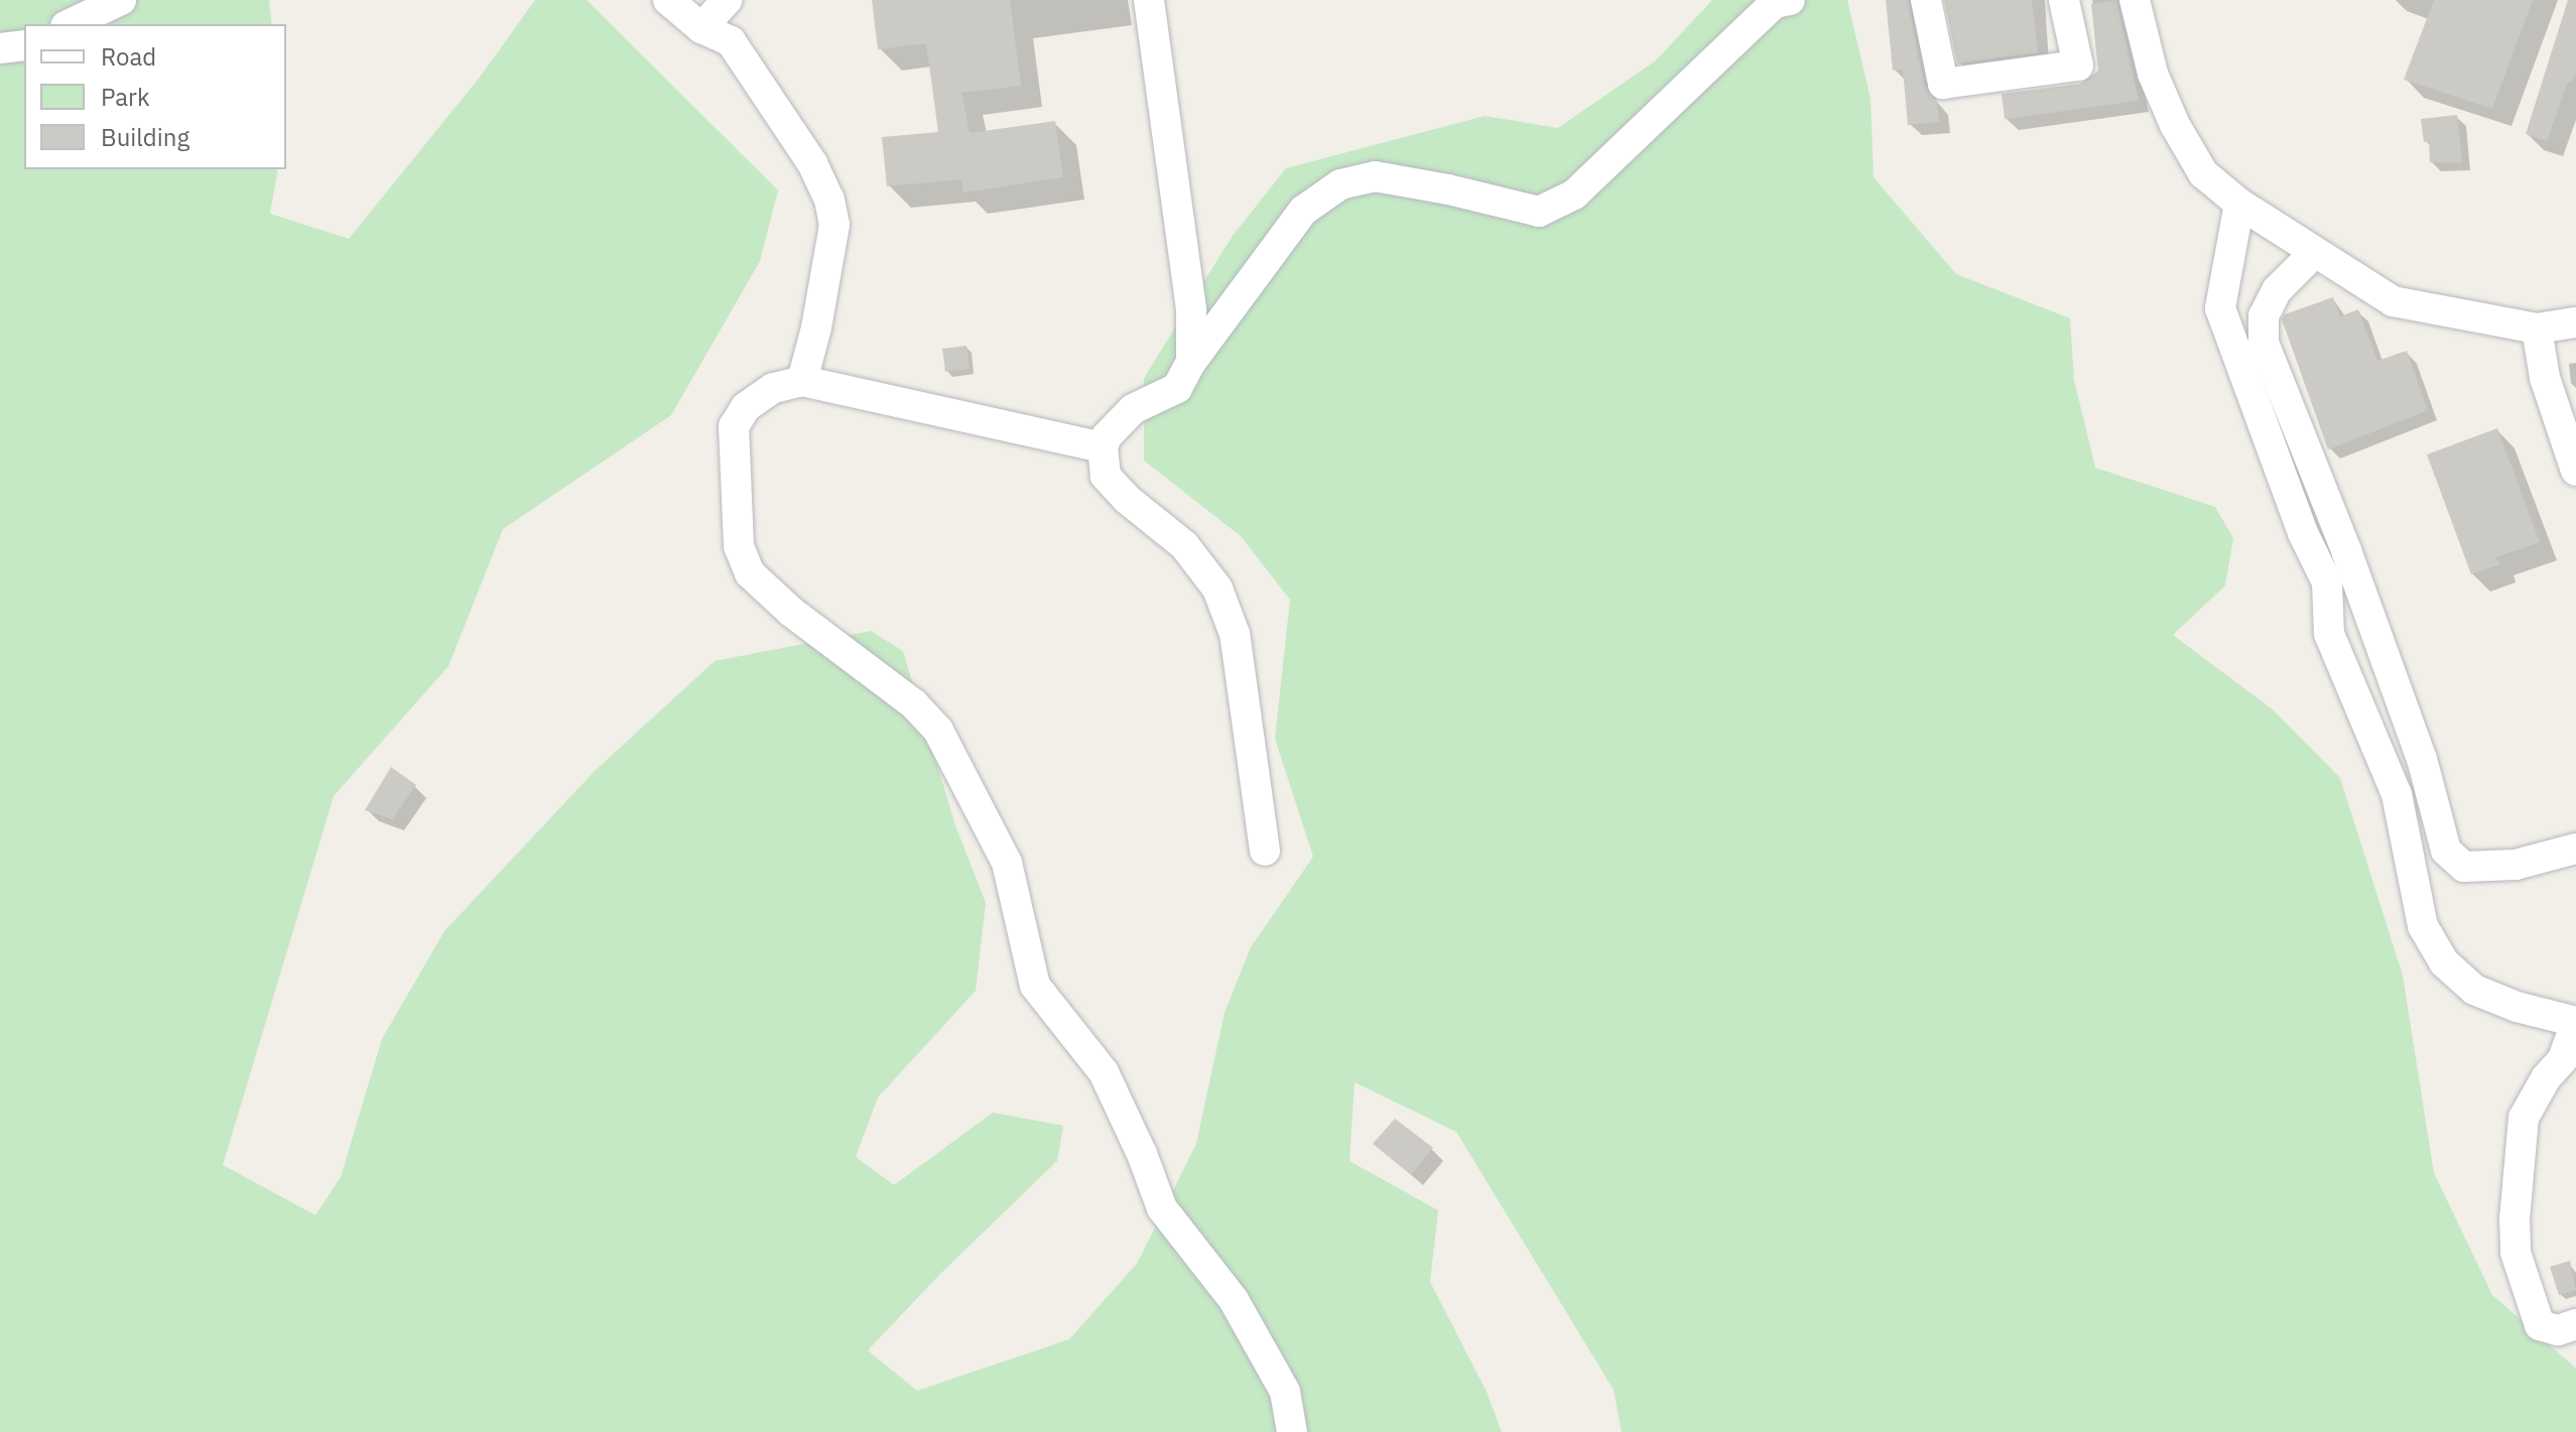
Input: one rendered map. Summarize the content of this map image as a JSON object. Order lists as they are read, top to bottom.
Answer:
{
  "legend": ["Road", "Park", "Building"]
}
